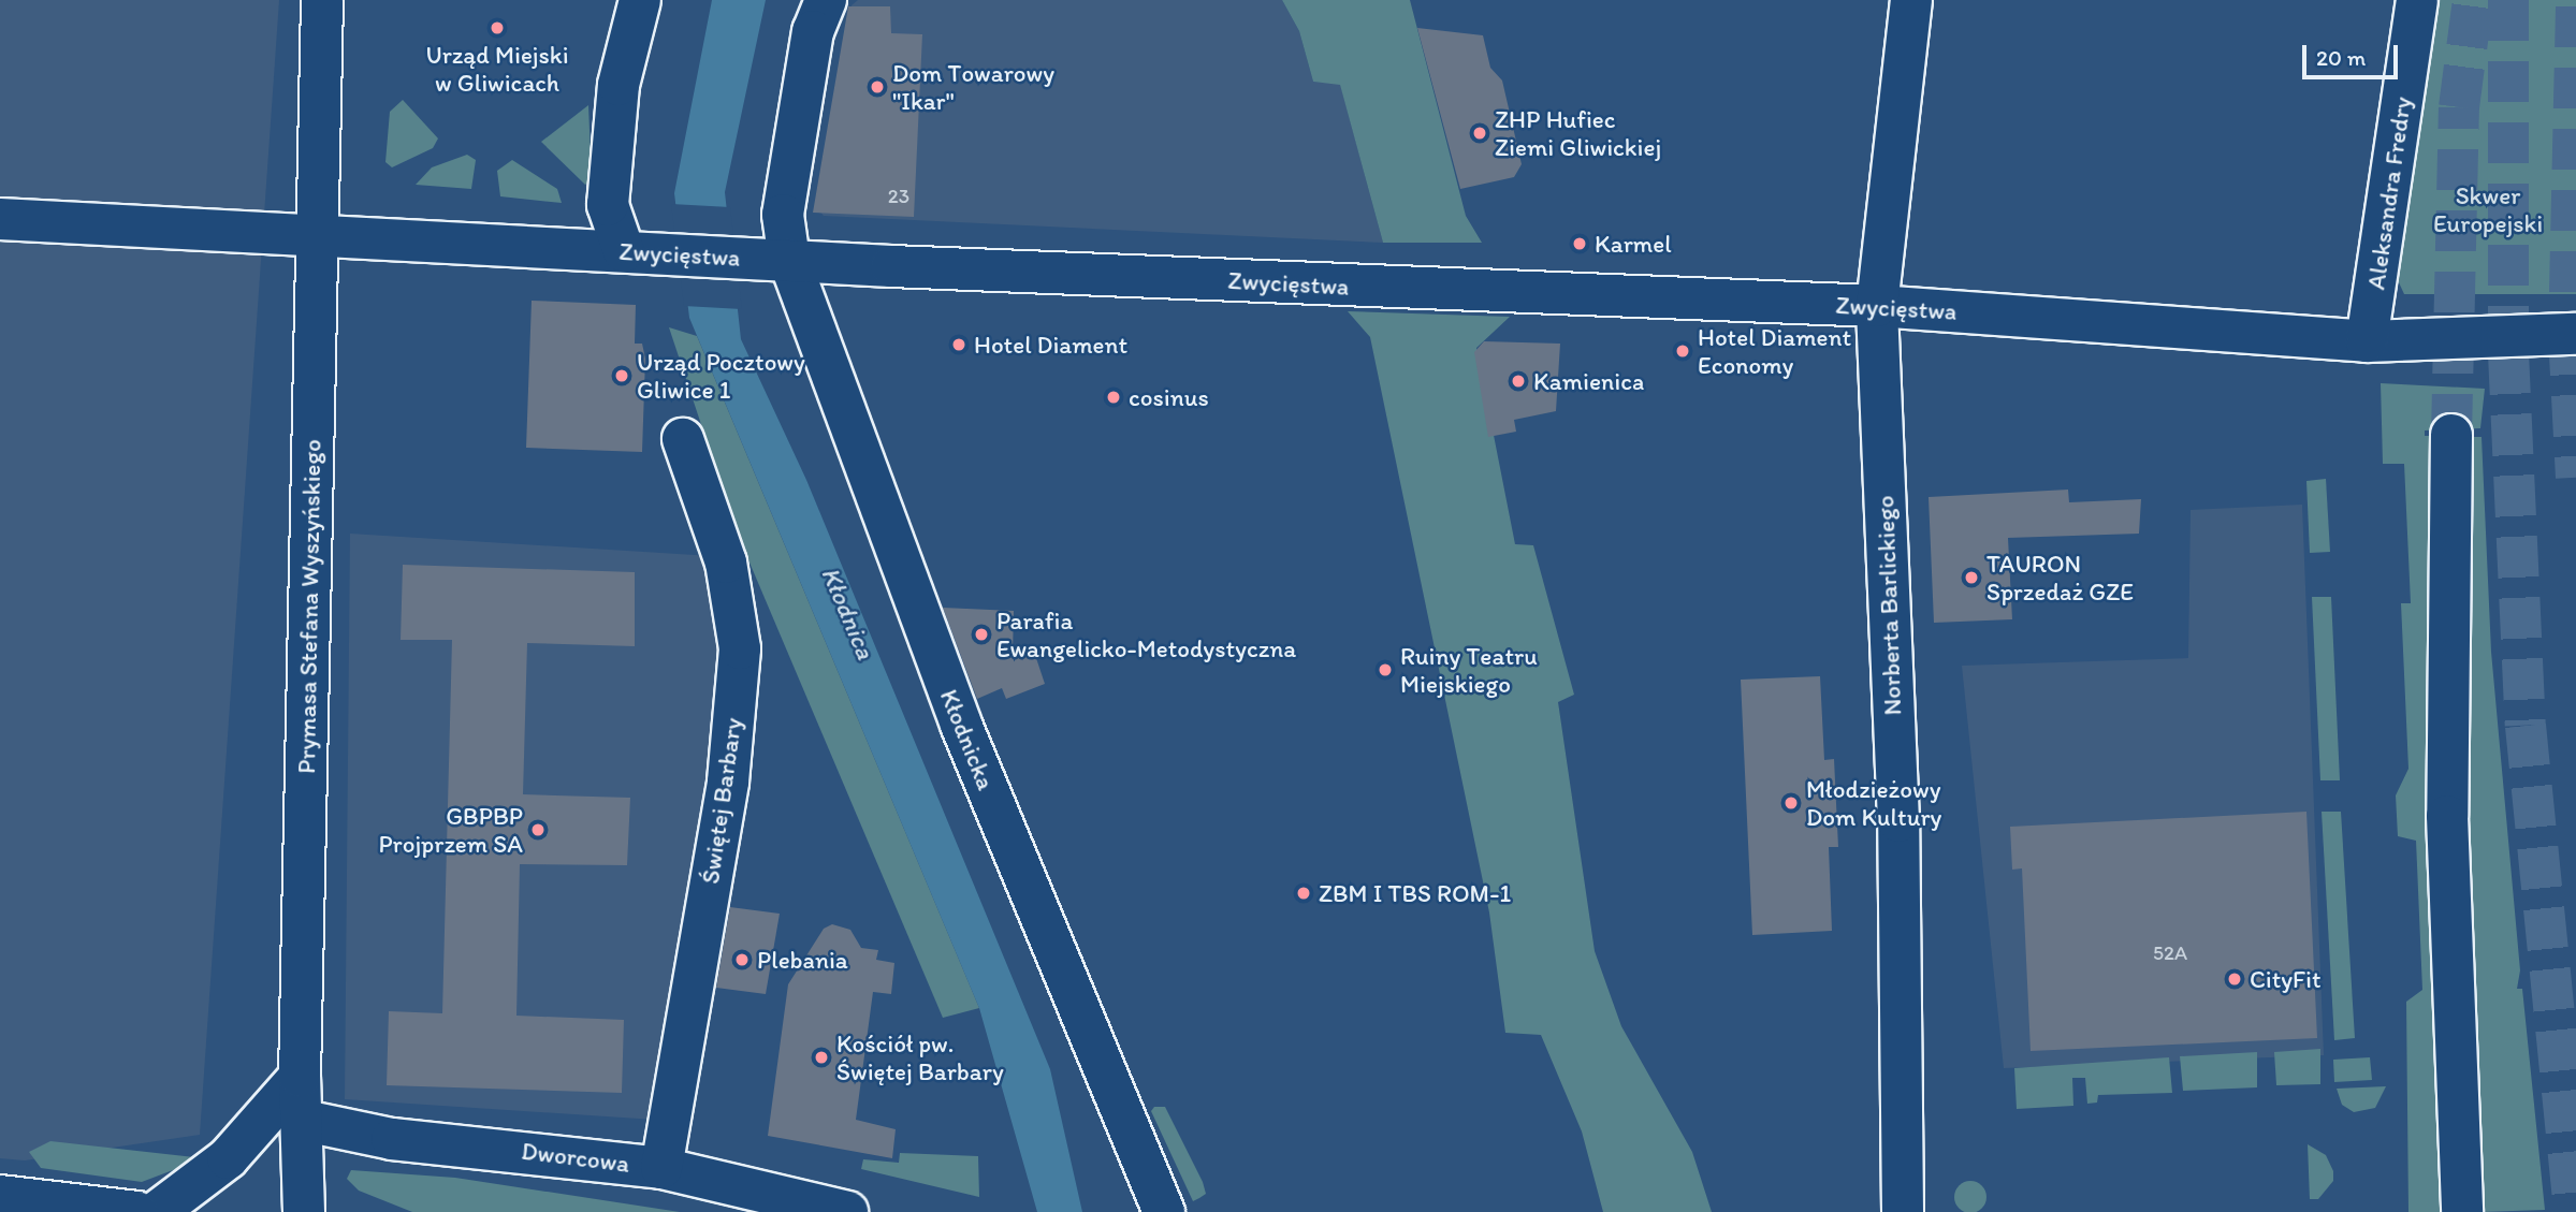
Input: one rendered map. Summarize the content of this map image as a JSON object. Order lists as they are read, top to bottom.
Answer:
{
  "streets": {
    "street": [
      "Aleksandra Fredry",
      "Zwycięstwa",
      "Norberta Barlickiego",
      "Prymasa Stefana Wyszyńskiego",
      "Kłodnicka",
      "Świętej Barbary",
      "Dworcowa"
    ]
  },
  "crossings": [
    ["Aleksandra Fredry", "Zwycięstwa"],
    ["Zwycięstwa", "Norberta Barlickiego"],
    ["Zwycięstwa", "Prymasa Stefana Wyszyńskiego"],
    ["Zwycięstwa", "Kłodnicka"],
    ["Prymasa Stefana Wyszyńskiego", "Dworcowa"],
    ["Świętej Barbary", "Dworcowa"]
  ],
  "water": ["Kłodnica"],
  "parks": ["Skwer Europejski"],
  "places": [
    "Urząd Miejski w Gliwicach",
    "Dom Towarowy \"Ikar\"",
    "ZHP Hufiec Ziemi Gliwickiej",
    "Karmel",
    "Hotel Diament",
    "Hotel Diament Economy",
    "Urząd Pocztowy Gliwice 1",
    "Kamienica",
    "cosinus",
    "TAURON Sprzedaż GZE",
    "Parafia Ewangelicko-Metodystyczna",
    "Ruiny Teatru Miejskiego",
    "Młodzieżowy Dom Kultury",
    "GBPBP Projprzem SA",
    "ZBM I TBS ROM-1",
    "Plebania",
    "CityFit",
    "Kościół pw. Świętej Barbary"
  ],
  "house_numbers": ["23", "52A"],
  "scale_bar": "20 m"
}
